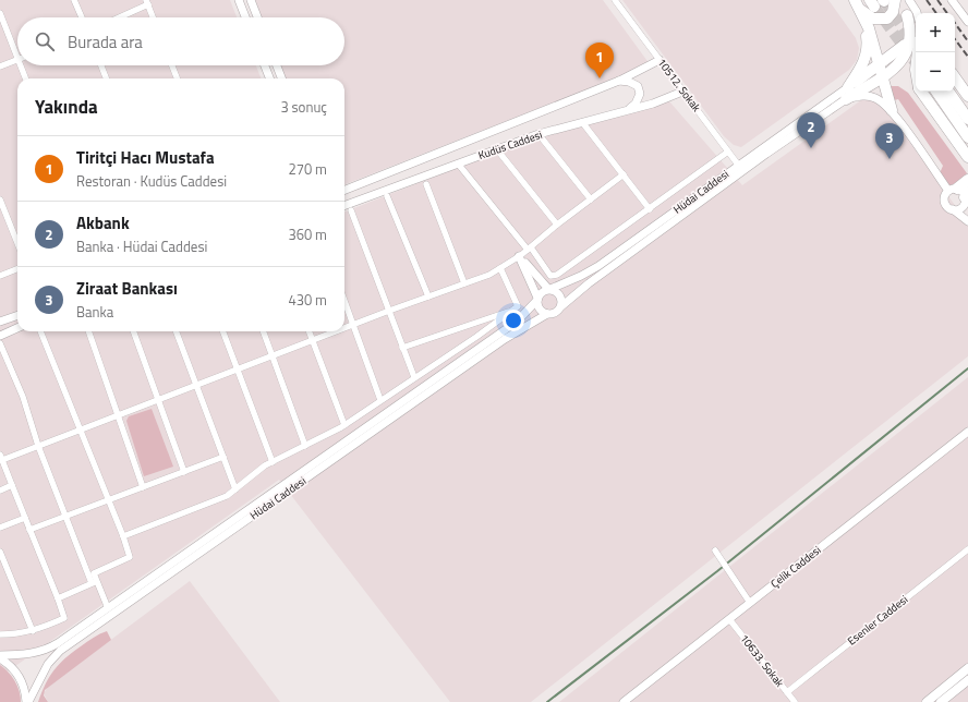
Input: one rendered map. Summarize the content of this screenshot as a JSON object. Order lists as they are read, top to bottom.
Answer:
{
  "streets": {
    "street": [
      "10512. Sokak",
      "Kudüs Caddesi",
      "Hüdai Caddesi",
      "Çelik Caddesi",
      "Esenler Caddesi",
      "10633. Sokak"
    ]
  },
  "crossings": [
    ["10512. Sokak", "Kudüs Caddesi"],
    ["10512. Sokak", "Hüdai Caddesi"],
    ["Çelik Caddesi", "10633. Sokak"],
    ["Esenler Caddesi", "10633. Sokak"]
  ],
  "page": {
    "map_buttons": ["+", "−"],
    "search": "Burada ara",
    "pins": ["1", "2", "3"],
    "heading": ["Yakında", "3 sonuç"],
    "list": [
      {
        "mark": "1",
        "name": "Tiritçi Hacı Mustafa",
        "note": "Restoran · Kudüs Caddesi",
        "value": "270 m"
      },
      {
        "mark": "2",
        "name": "Akbank",
        "note": "Banka · Hüdai Caddesi",
        "value": "360 m"
      },
      {
        "mark": "3",
        "name": "Ziraat Bankası",
        "note": "Banka",
        "value": "430 m"
      }
    ]
  }
}
